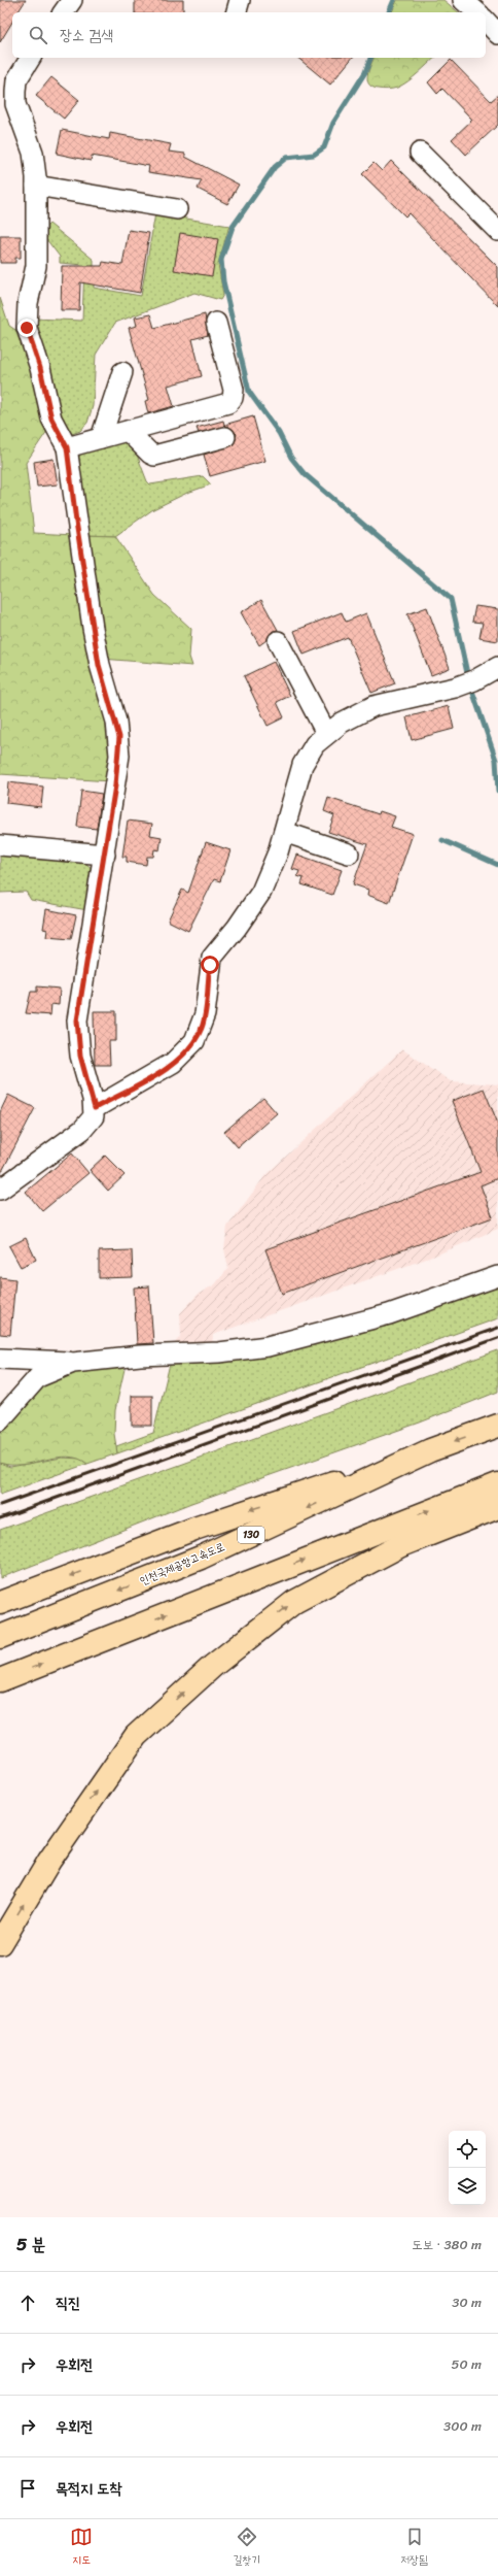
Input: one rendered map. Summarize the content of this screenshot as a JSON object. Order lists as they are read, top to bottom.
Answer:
{
  "streets": {
    "highway": ["130", "인천국제공항고속도로"]
  },
  "page": {
    "search": "장소 검색",
    "heading": ["5 분", "도보 · 380 m"],
    "list": [
      ["직진", "30 m"],
      ["우회전", "50 m"],
      ["우회전", "300 m"],
      "목적지 도착"
    ],
    "nav": ["지도", "길찾기", "저장됨"]
  }
}
